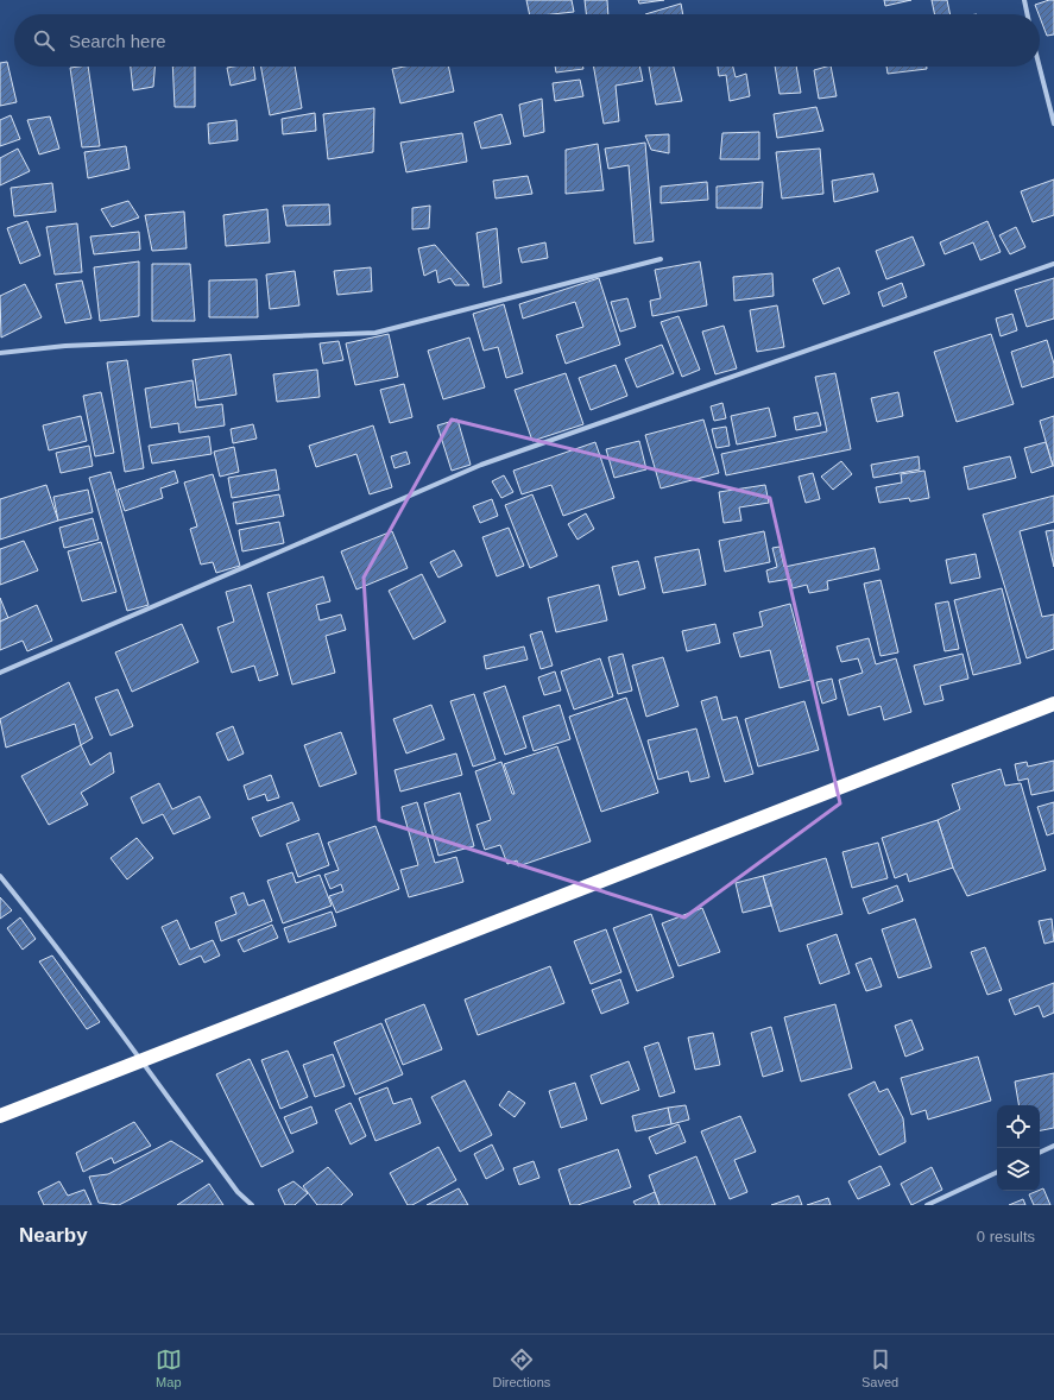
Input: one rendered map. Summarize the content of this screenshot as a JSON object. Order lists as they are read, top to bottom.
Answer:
{
  "page": {
    "search": "Search here",
    "heading": ["Nearby", "0 results"],
    "nav": ["Map", "Directions", "Saved"]
  }
}
